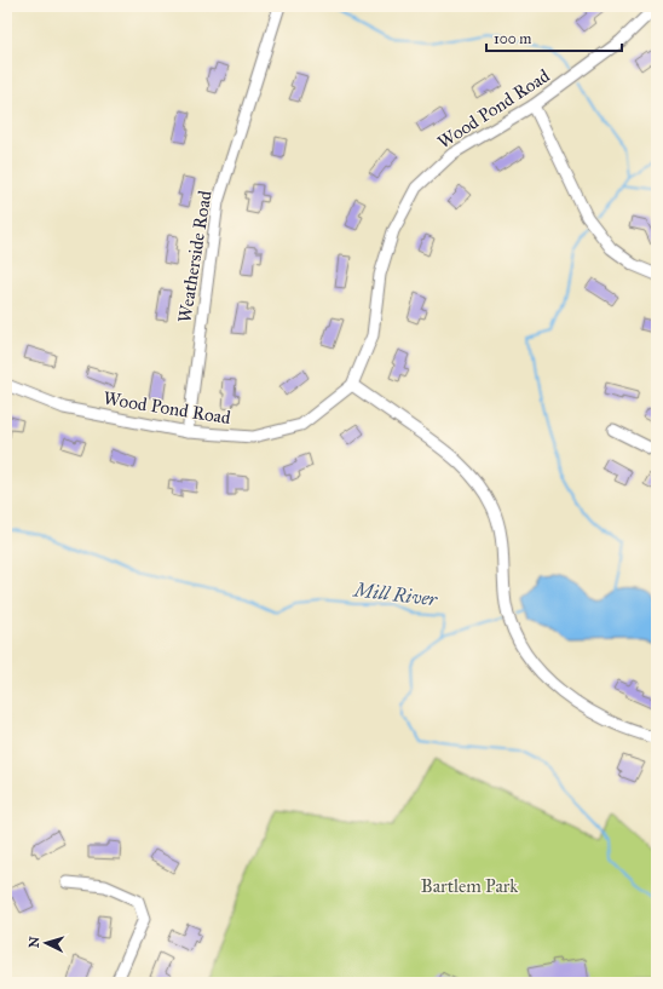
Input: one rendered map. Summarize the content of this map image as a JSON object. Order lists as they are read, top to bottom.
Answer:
{
  "streets": {
    "street": ["Wood Pond Road", "Weatherside Road"]
  },
  "crossings": [
    ["Wood Pond Road", "Weatherside Road"]
  ],
  "water": ["Mill River"],
  "parks": ["Bartlem Park"],
  "scale_bar": "100 m",
  "north": "left"
}
